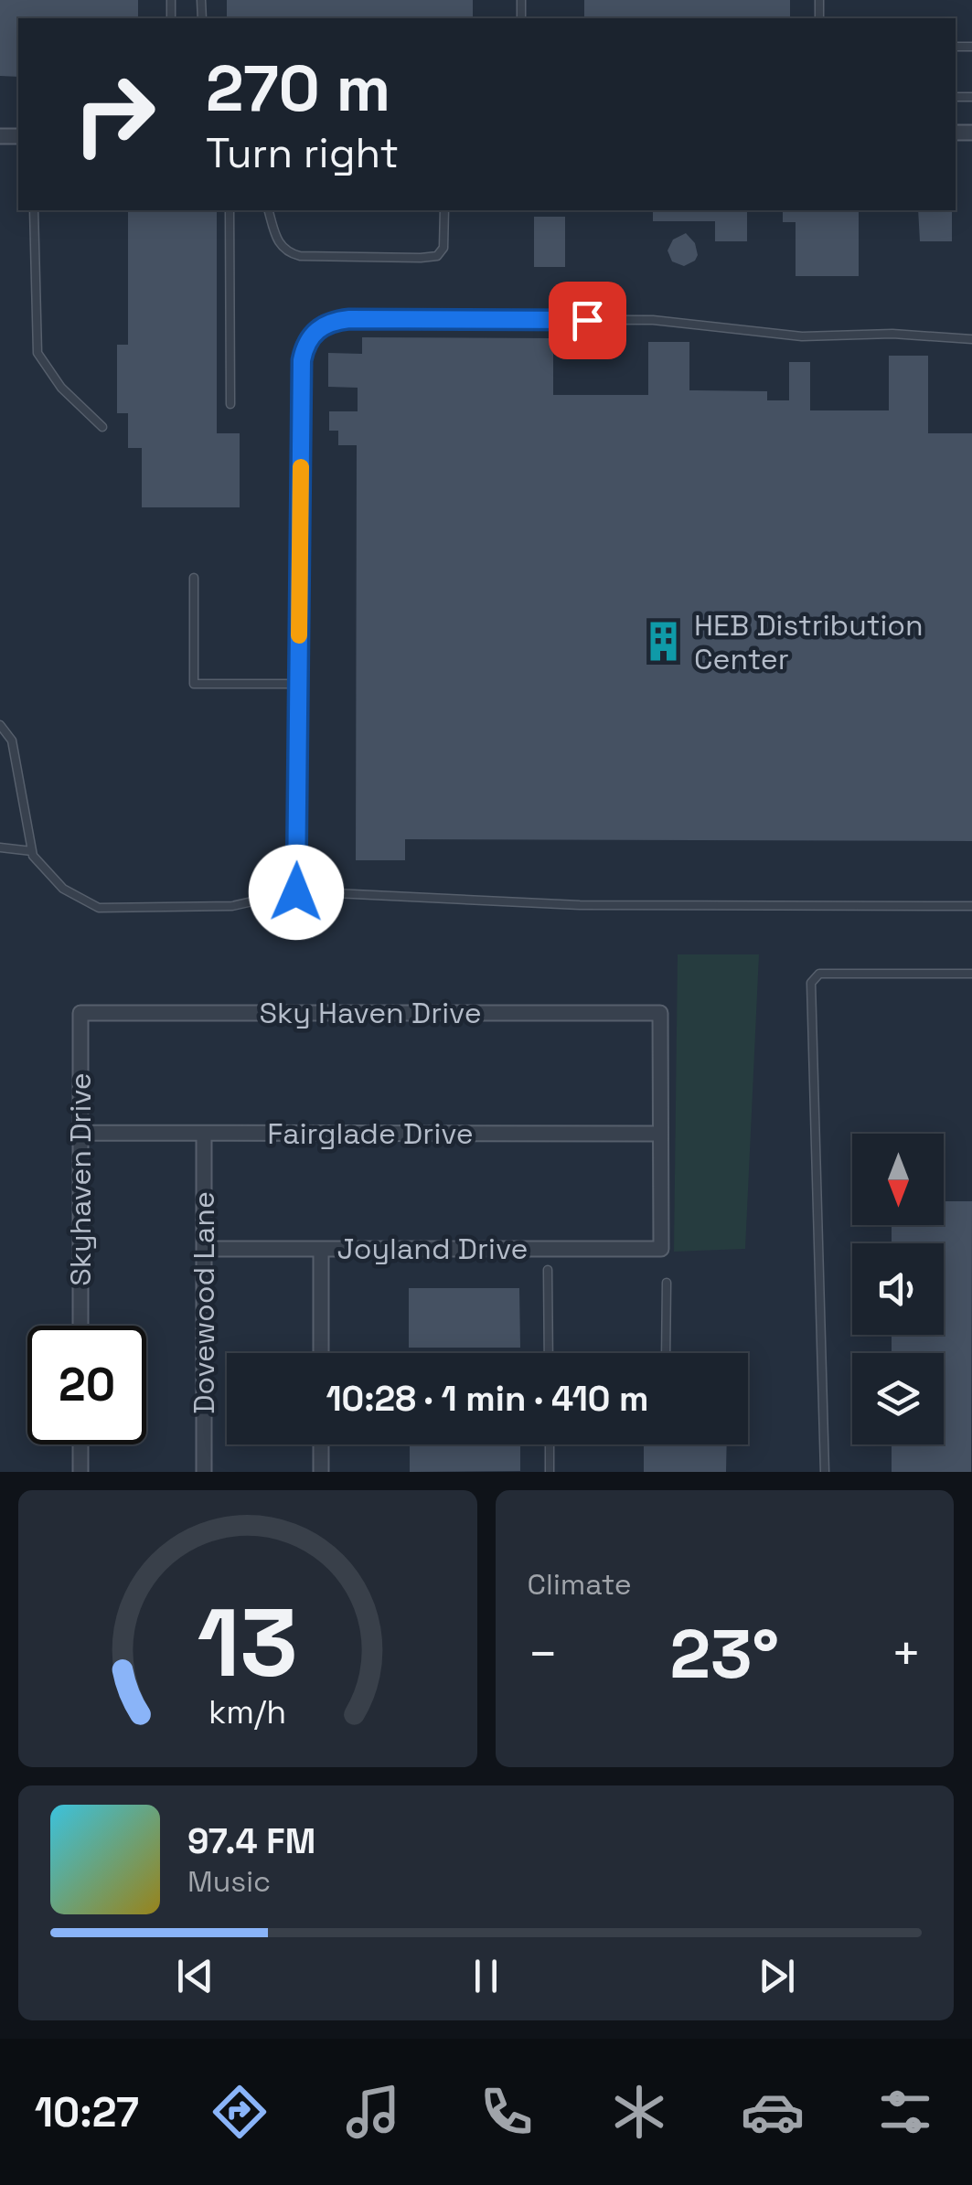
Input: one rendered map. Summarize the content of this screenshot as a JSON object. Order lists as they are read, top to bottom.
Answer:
{
  "streets": {
    "street": [
      "Sky Haven Drive",
      "Fairglade Drive",
      "Skyhaven Drive",
      "Joyland Drive",
      "Dovewood Lane"
    ]
  },
  "crossings": [
    ["Sky Haven Drive", "Fairglade Drive"],
    ["Sky Haven Drive", "Skyhaven Drive"],
    ["Sky Haven Drive", "Joyland Drive"],
    ["Fairglade Drive", "Skyhaven Drive"],
    ["Fairglade Drive", "Joyland Drive"],
    ["Fairglade Drive", "Dovewood Lane"],
    ["Joyland Drive", "Dovewood Lane"]
  ],
  "places": {
    "building": ["HEB Distribution Center"]
  },
  "north": "bottom",
  "page": {
    "turn": ["270 m", "Turn right"],
    "limit": "20",
    "trip": "10:28 · 1 min · 410 m",
    "tile": "Climate",
    "heat": ["−", "23°", "+"],
    "song": ["97.4 FM", "Music"],
    "tabs": "10:27",
    "gauge": ["13", "km/h"]
  }
}
